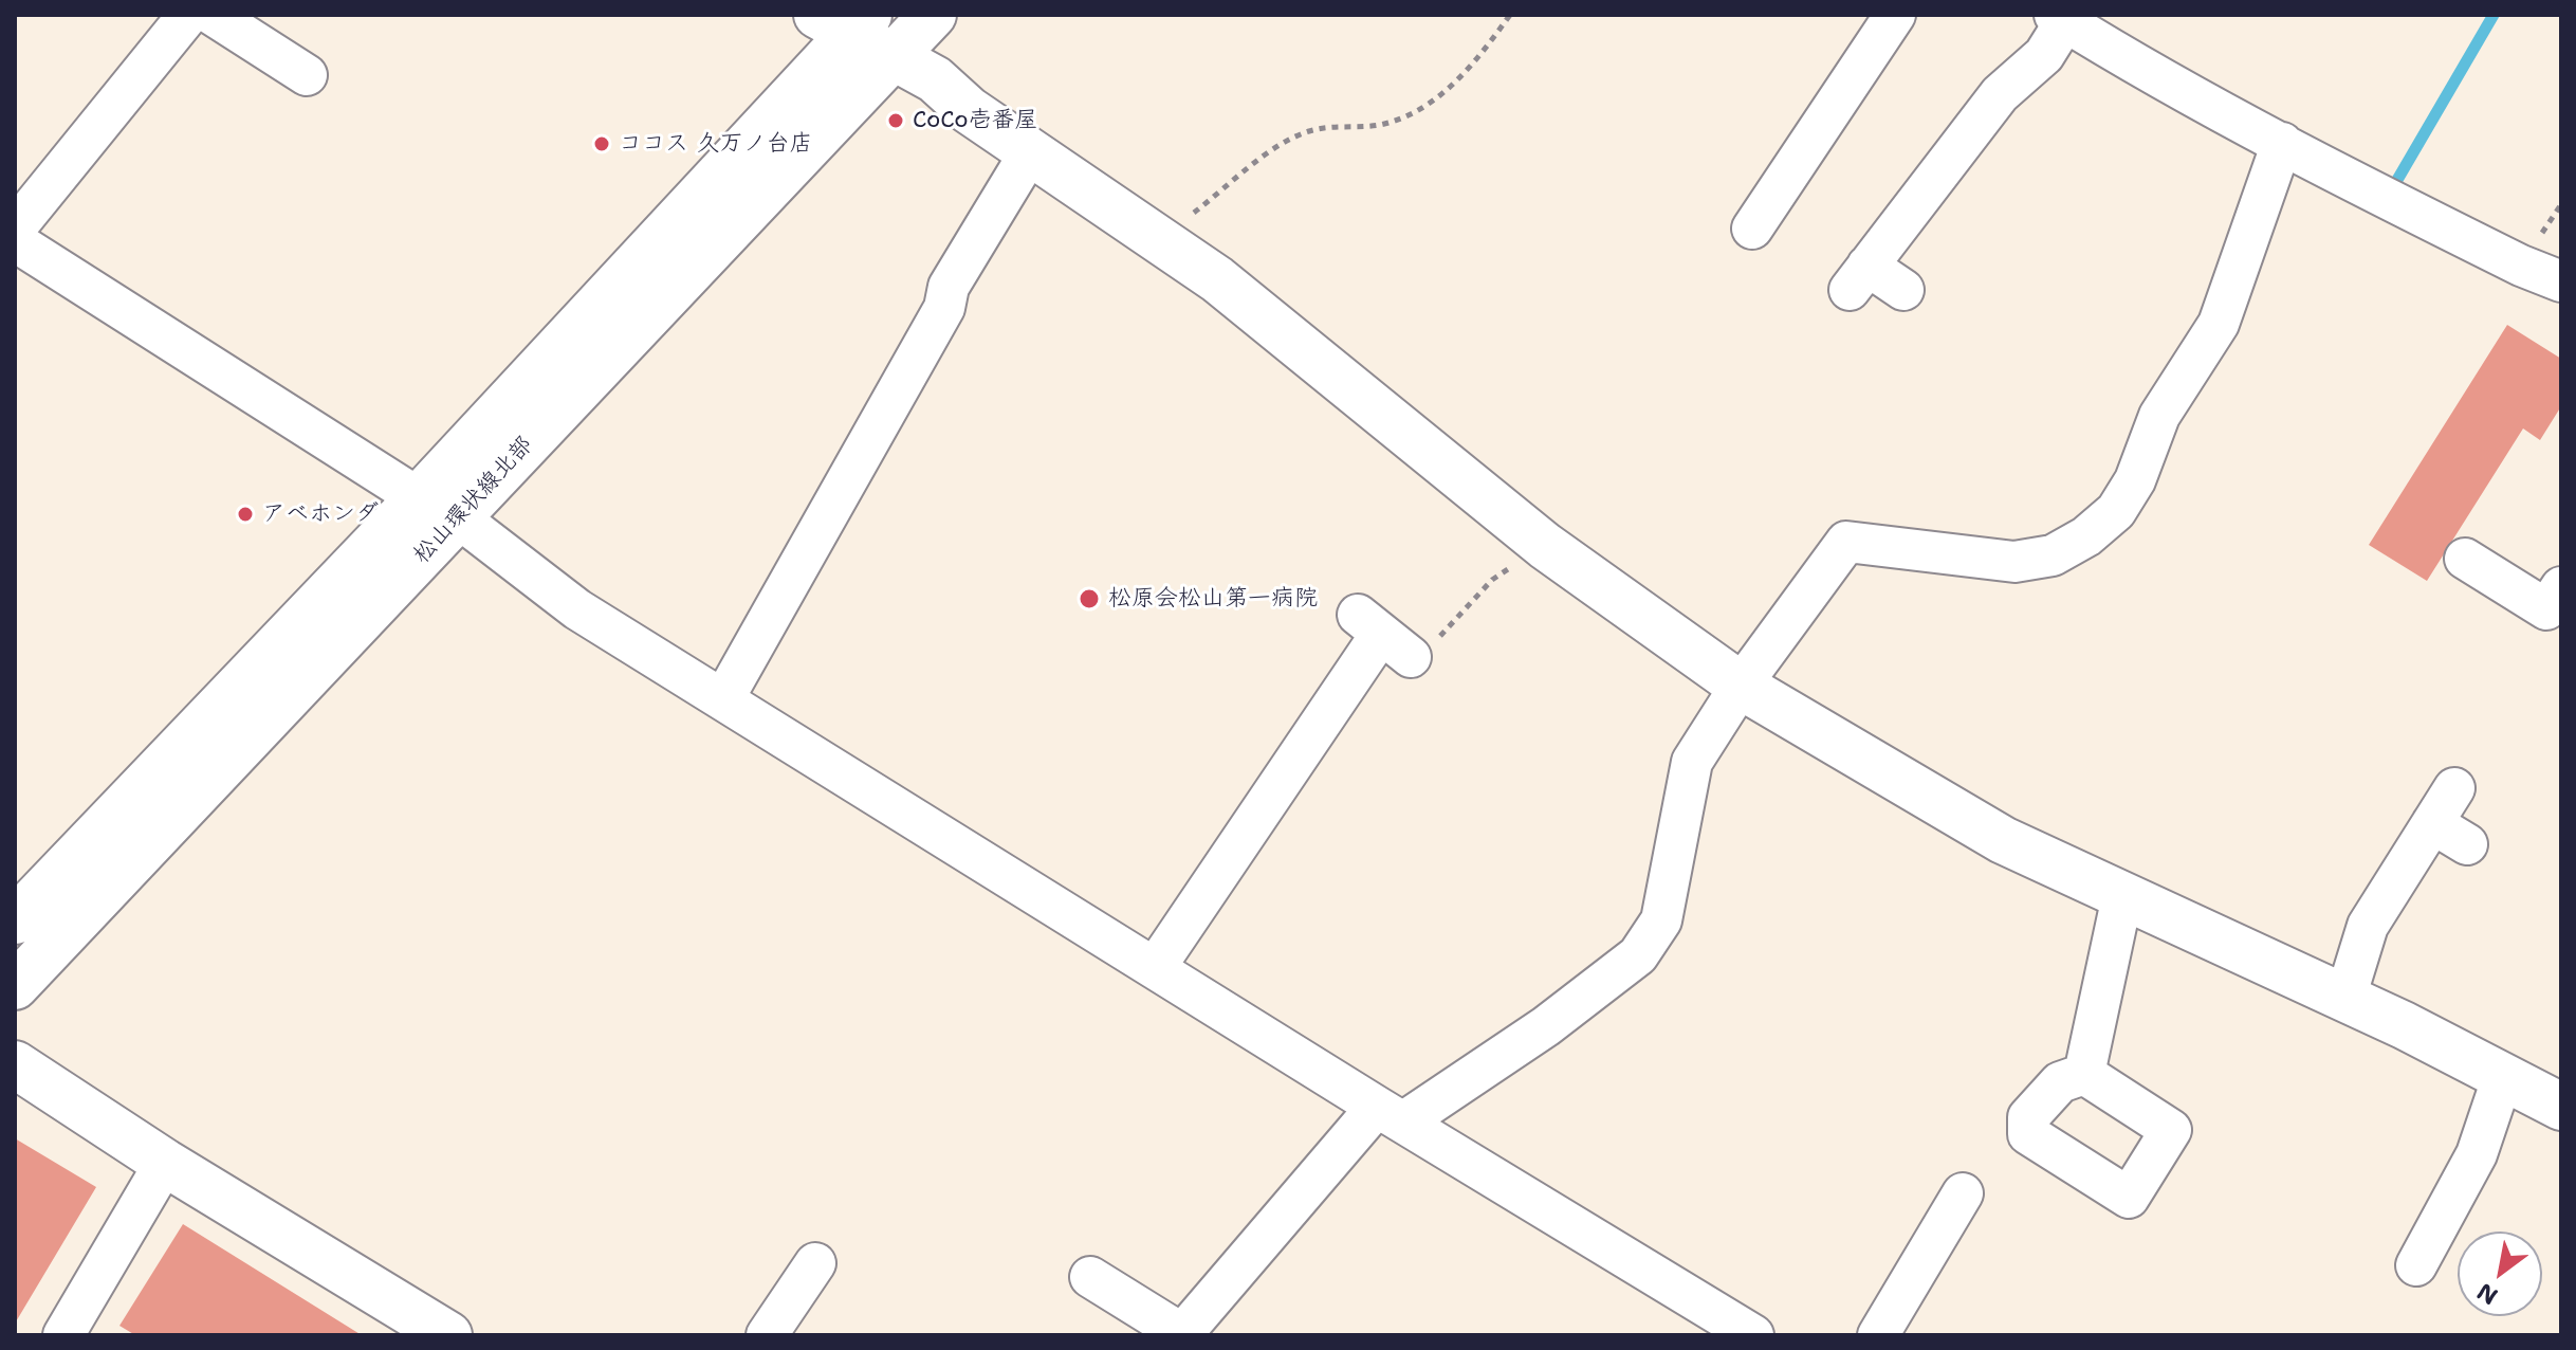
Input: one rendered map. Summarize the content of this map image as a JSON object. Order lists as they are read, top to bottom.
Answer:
{
  "streets": {
    "street": ["松山環状線北部"]
  },
  "places": [
    "CoCo壱番屋",
    "ココス 久万ノ台店",
    "アベホンダ",
    "松原会松山第一病院"
  ],
  "north": "bottom left"
}
